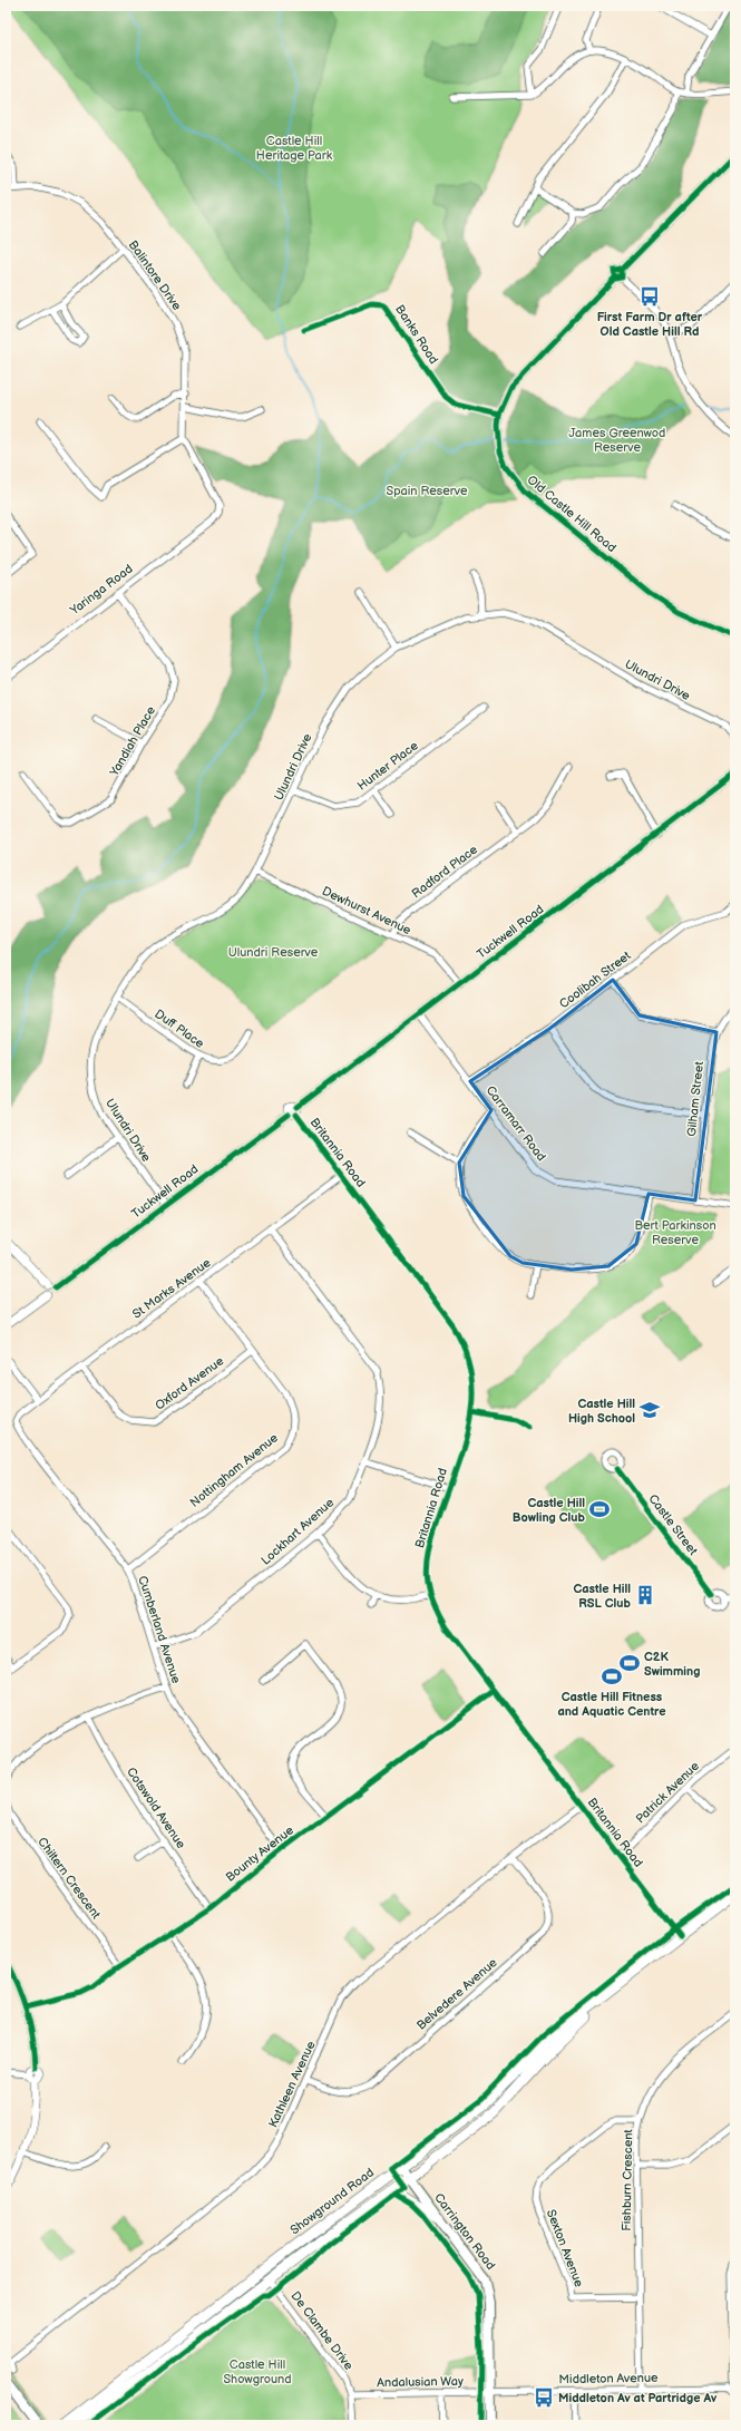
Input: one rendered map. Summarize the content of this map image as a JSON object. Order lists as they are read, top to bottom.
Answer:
{
  "streets": {
    "main road": ["Showground Road", "Carrington Road"],
    "street": [
      "Balintore Drive",
      "Banks Road",
      "Old Castle Hill Road",
      "Yaringa Road",
      "Ulundri Drive",
      "Yandiah Place",
      "Hunter Place",
      "Radford Place",
      "Dewhurst Avenue",
      "Tuckwell Road",
      "Coolibah Street",
      "Duff Place",
      "Gilham Street",
      "Carramarr Road",
      "Britannia Road",
      "St Marks Avenue",
      "Oxford Avenue",
      "Nottingham Avenue",
      "Castle Street",
      "Lockhart Avenue",
      "Cumberland Avenue",
      "Patrick Avenue",
      "Cotswold Avenue",
      "Bounty Avenue",
      "Chiltern Crescent",
      "Belvedere Avenue",
      "Kathleen Avenue",
      "Fishburn Crescent",
      "Sexton Avenue",
      "De Clambe Drive",
      "Middleton Avenue",
      "Andalusian Way"
    ]
  },
  "crossings": [
    ["Balintore Drive", "Yaringa Road"],
    ["Banks Road", "Old Castle Hill Road"],
    ["Yaringa Road", "Yandiah Place"],
    ["Ulundri Drive", "Hunter Place"],
    ["Ulundri Drive", "Dewhurst Avenue"],
    ["Ulundri Drive", "Tuckwell Road"],
    ["Ulundri Drive", "Duff Place"],
    ["Radford Place", "Dewhurst Avenue"],
    ["Dewhurst Avenue", "Tuckwell Road"],
    ["Tuckwell Road", "Carramarr Road"],
    ["Tuckwell Road", "Britannia Road"],
    ["Coolibah Street", "Carramarr Road"],
    ["Gilham Street", "Carramarr Road"],
    ["Britannia Road", "St Marks Avenue"],
    ["Britannia Road", "Patrick Avenue"],
    ["Britannia Road", "Bounty Avenue"],
    ["Britannia Road", "Kathleen Avenue"],
    ["Britannia Road", "Showground Road"],
    ["St Marks Avenue", "Oxford Avenue"],
    ["St Marks Avenue", "Nottingham Avenue"],
    ["St Marks Avenue", "Lockhart Avenue"],
    ["St Marks Avenue", "Cumberland Avenue"],
    ["Oxford Avenue", "Nottingham Avenue"],
    ["Nottingham Avenue", "Cumberland Avenue"],
    ["Lockhart Avenue", "Cumberland Avenue"],
    ["Cumberland Avenue", "Bounty Avenue"],
    ["Cotswold Avenue", "Bounty Avenue"],
    ["Bounty Avenue", "Chiltern Crescent"],
    ["Belvedere Avenue", "Kathleen Avenue"],
    ["Fishburn Crescent", "Sexton Avenue"],
    ["Fishburn Crescent", "Middleton Avenue"],
    ["Showground Road", "Carrington Road"],
    ["Showground Road", "De Clambe Drive"],
    ["Carrington Road", "Middleton Avenue"],
    ["Carrington Road", "Andalusian Way"],
    ["De Clambe Drive", "Andalusian Way"],
    ["Middleton Avenue", "Andalusian Way"]
  ],
  "parks": [
    "Castle Hill Heritage Park",
    "James Greenwod Reserve",
    "Spain Reserve",
    "Ulundri Reserve",
    "Bert Parkinson Reserve",
    "Castle Hill Showground"
  ],
  "places": {
    "bus stop": ["First Farm Dr after Old Castle Hill Rd", "Middleton Av at Partridge Av"],
    "school or university": ["Castle Hill High School"],
    "sports": ["Castle Hill Bowling Club", "C2K Swimming", "Castle Hill Fitness and Aquatic Centre"],
    "building": ["Castle Hill RSL Club"]
  }
}
